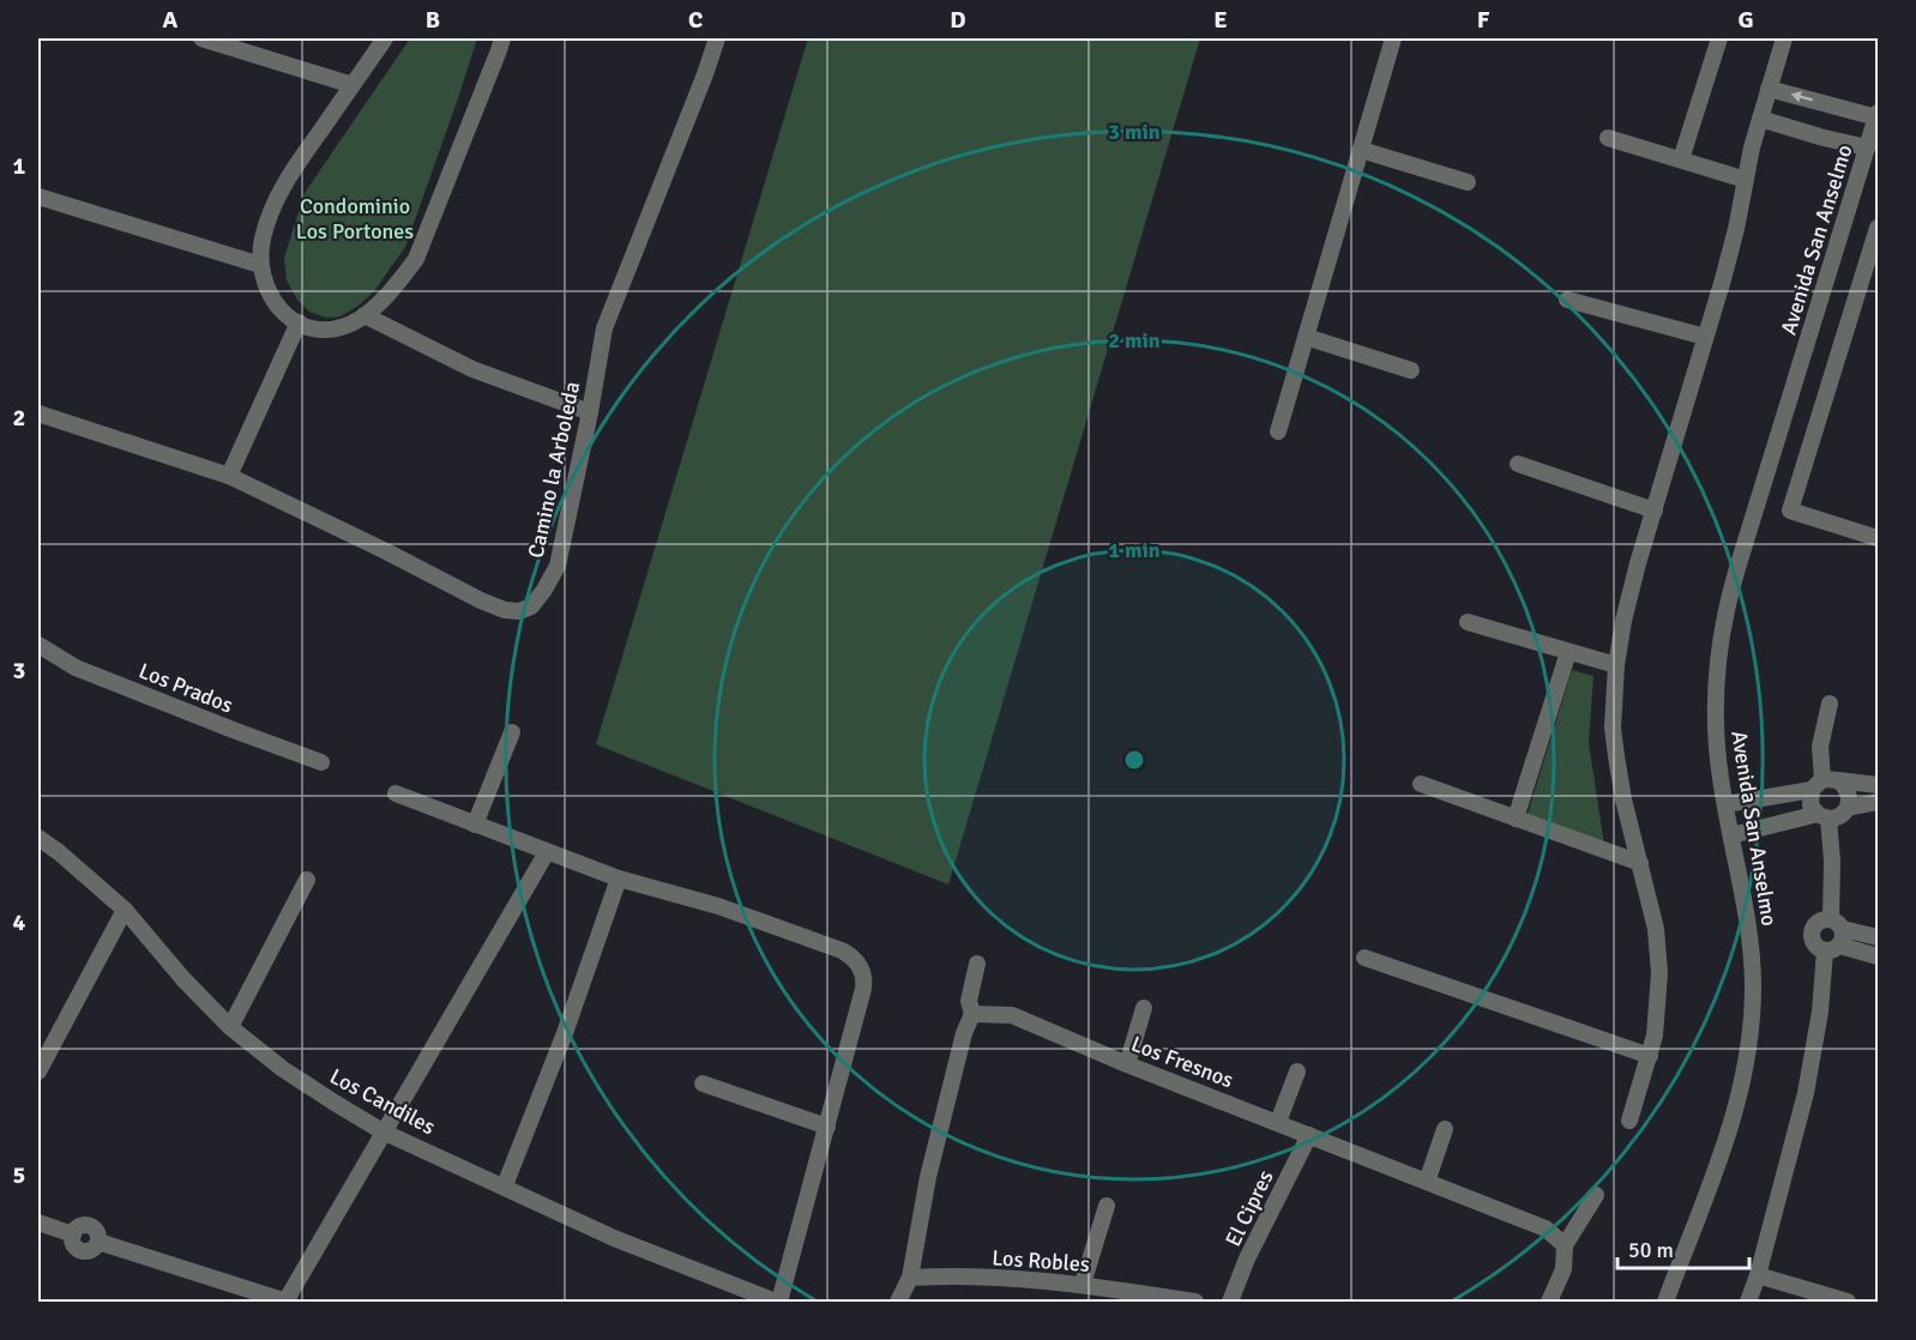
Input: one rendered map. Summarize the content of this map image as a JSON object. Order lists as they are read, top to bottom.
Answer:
{
  "streets": {
    "street": [
      "Avenida San Anselmo",
      "Camino la Arboleda",
      "Los Prados",
      "Los Fresnos",
      "Los Candiles",
      "El Cipres",
      "Los Robles"
    ]
  },
  "crossings": [
    ["Los Fresnos", "El Cipres"]
  ],
  "parks": ["Condominio Los Portones"],
  "scale_bar": "50 m",
  "grid": {
    "columns": [
      "A",
      "B",
      "C",
      "D",
      "E",
      "F",
      "G"
    ],
    "rows": [
      "1",
      "2",
      "3",
      "4",
      "5"
    ]
  },
  "rings": ["3 min", "2 min", "1 min"]
}
